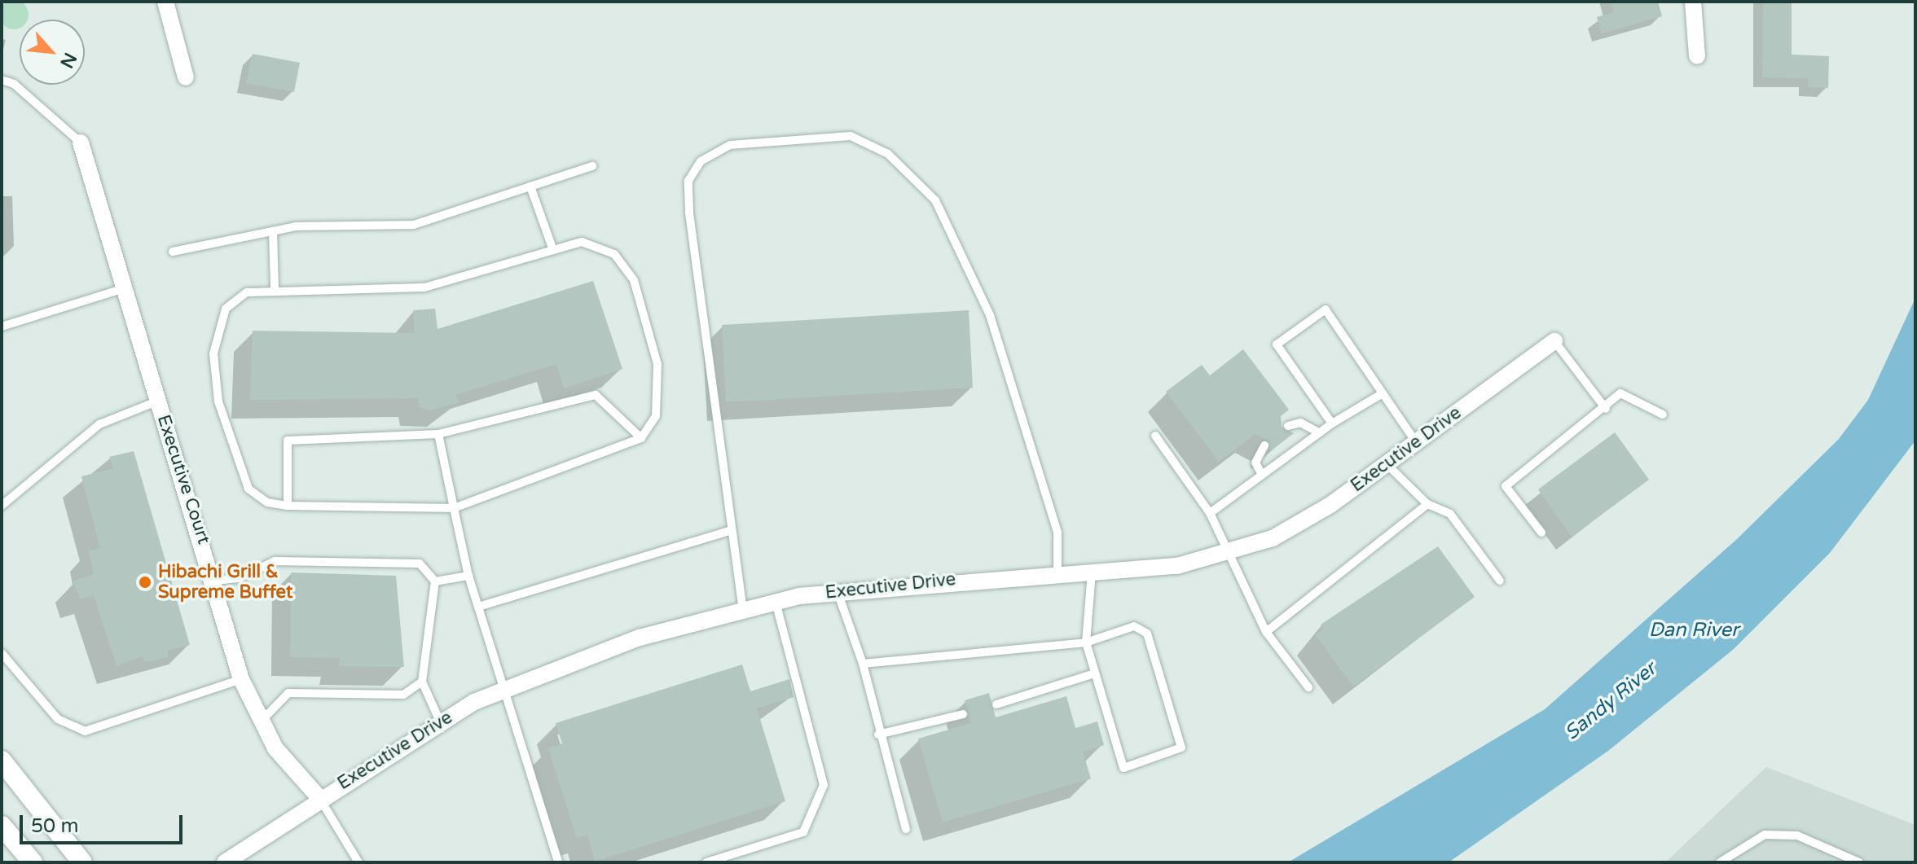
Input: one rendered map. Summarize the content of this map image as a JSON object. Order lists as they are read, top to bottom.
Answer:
{
  "streets": {
    "street": ["Executive Drive", "Executive Court"]
  },
  "crossings": [
    ["Executive Drive", "Executive Court"]
  ],
  "water": ["Dan River", "Sandy River"],
  "places": ["Hibachi Grill & Supreme Buffet"],
  "scale_bar": "50 m",
  "north": "bottom right"
}
